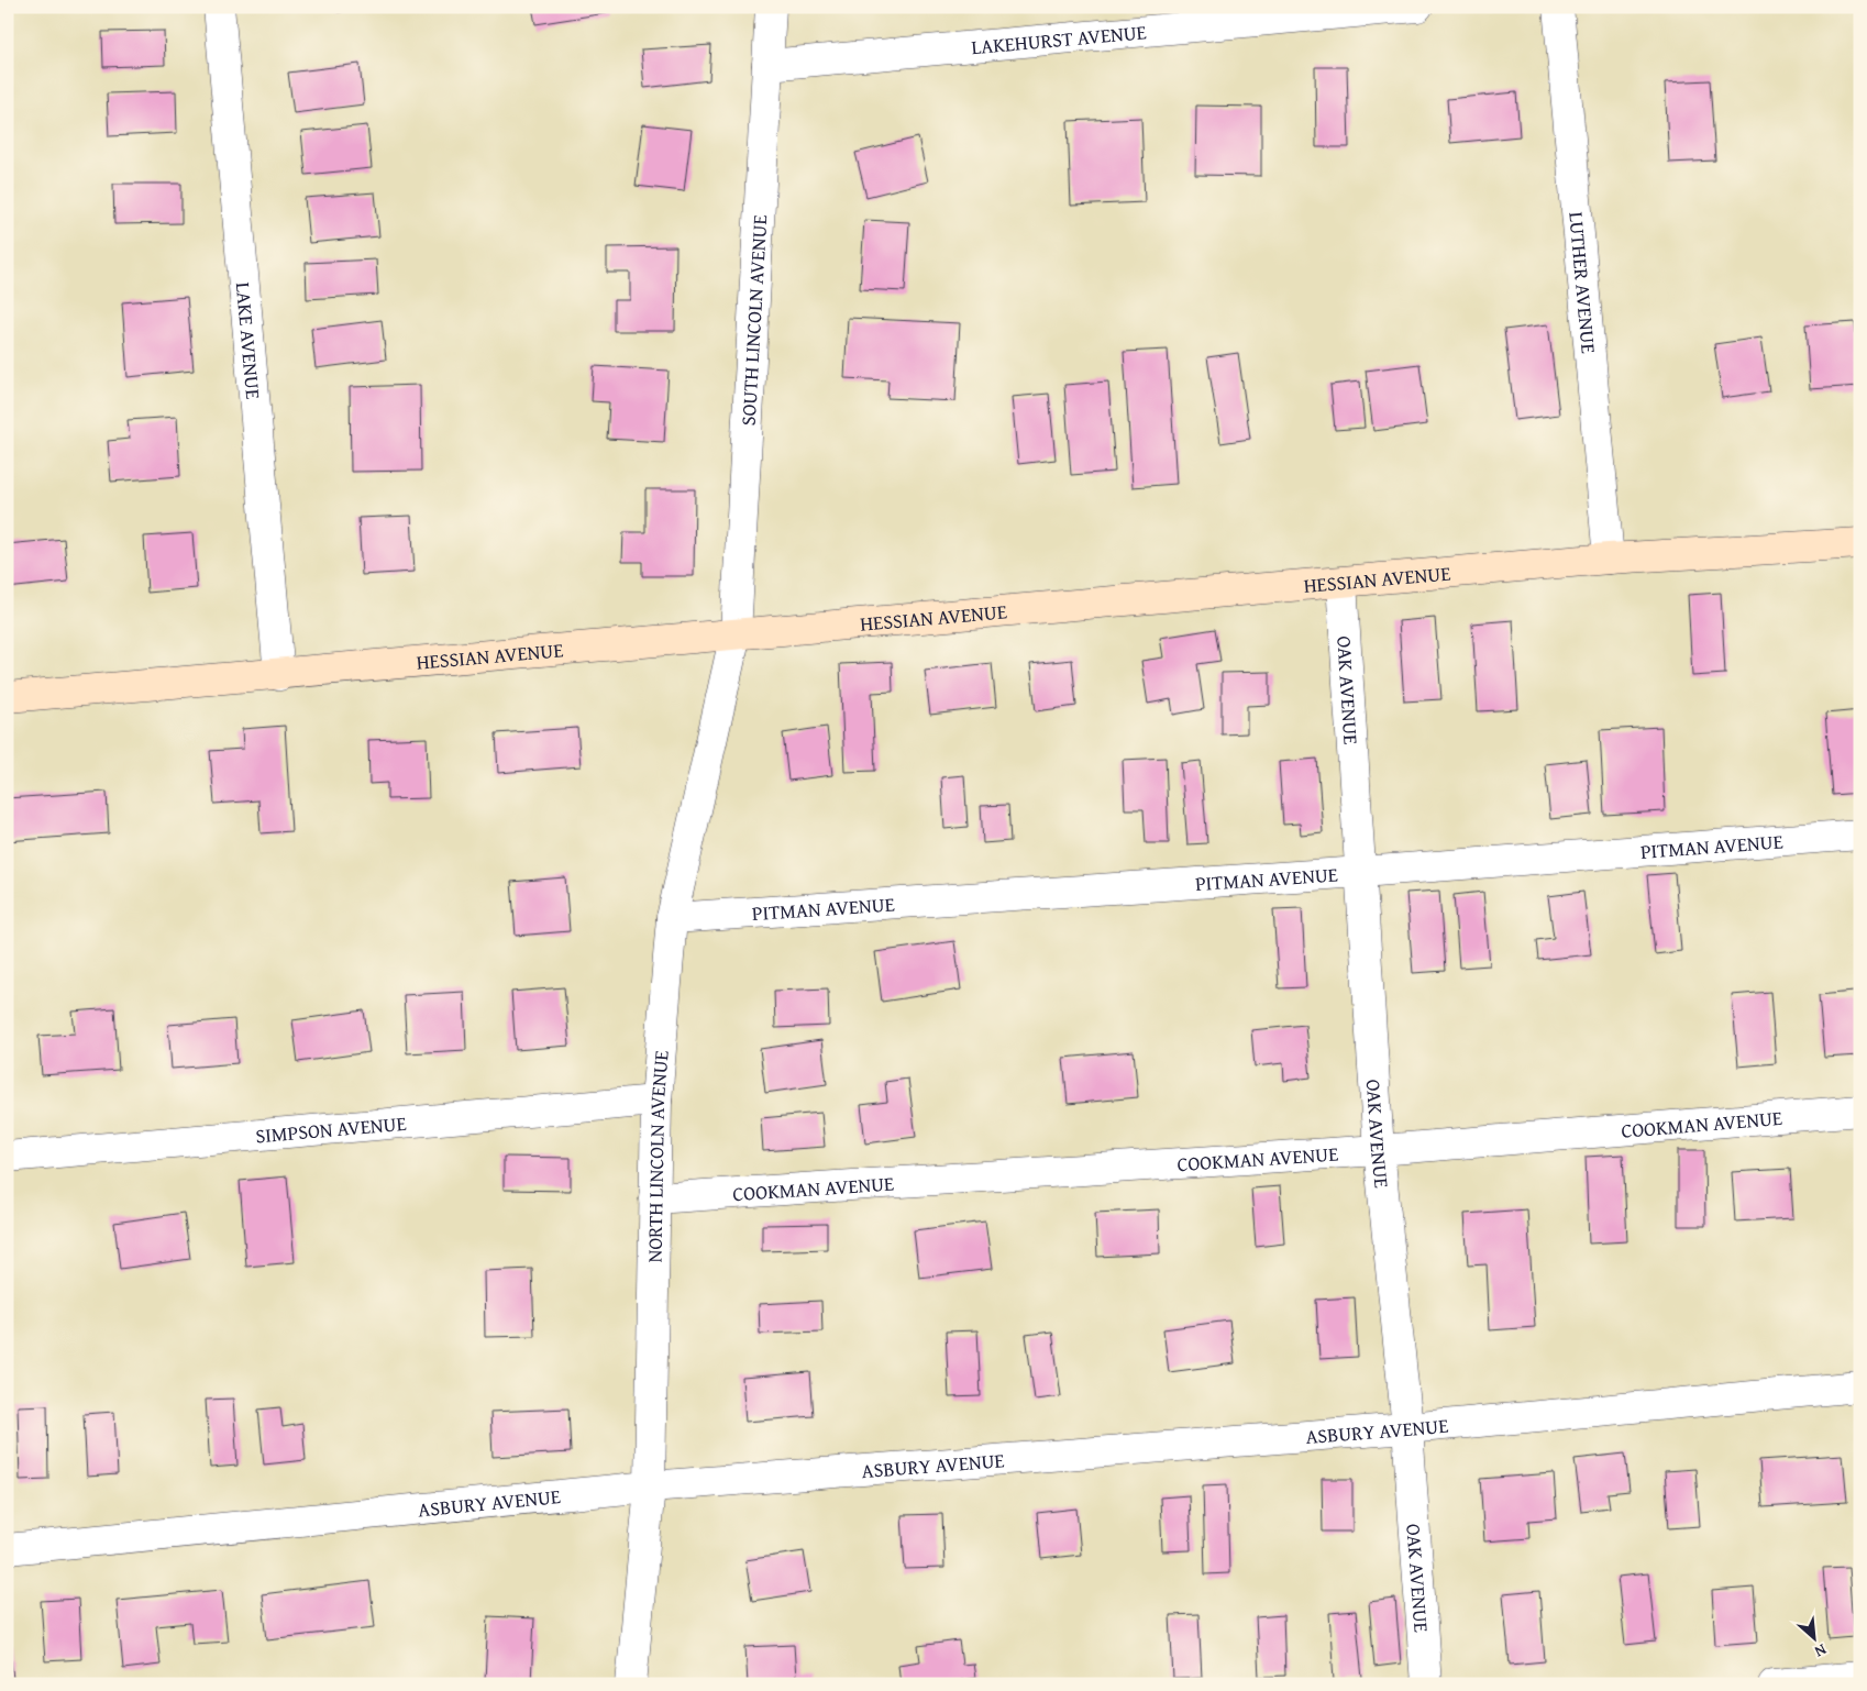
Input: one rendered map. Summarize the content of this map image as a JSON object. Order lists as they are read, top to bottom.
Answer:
{
  "streets": {
    "main road": ["HESSIAN AVENUE"],
    "street": [
      "LAKEHURST AVENUE",
      "LUTHER AVENUE",
      "SOUTH LINCOLN AVENUE",
      "LAKE AVENUE",
      "OAK AVENUE",
      "PITMAN AVENUE",
      "COOKMAN AVENUE",
      "SIMPSON AVENUE",
      "NORTH LINCOLN AVENUE",
      "ASBURY AVENUE"
    ]
  },
  "crossings": [
    ["LAKEHURST AVENUE", "SOUTH LINCOLN AVENUE"],
    ["LUTHER AVENUE", "HESSIAN AVENUE"],
    ["SOUTH LINCOLN AVENUE", "HESSIAN AVENUE"],
    ["SOUTH LINCOLN AVENUE", "NORTH LINCOLN AVENUE"],
    ["LAKE AVENUE", "HESSIAN AVENUE"],
    ["HESSIAN AVENUE", "OAK AVENUE"],
    ["HESSIAN AVENUE", "NORTH LINCOLN AVENUE"],
    ["OAK AVENUE", "PITMAN AVENUE"],
    ["OAK AVENUE", "COOKMAN AVENUE"],
    ["OAK AVENUE", "ASBURY AVENUE"],
    ["PITMAN AVENUE", "NORTH LINCOLN AVENUE"],
    ["COOKMAN AVENUE", "NORTH LINCOLN AVENUE"],
    ["SIMPSON AVENUE", "NORTH LINCOLN AVENUE"],
    ["NORTH LINCOLN AVENUE", "ASBURY AVENUE"]
  ],
  "north": "bottom right"
}
